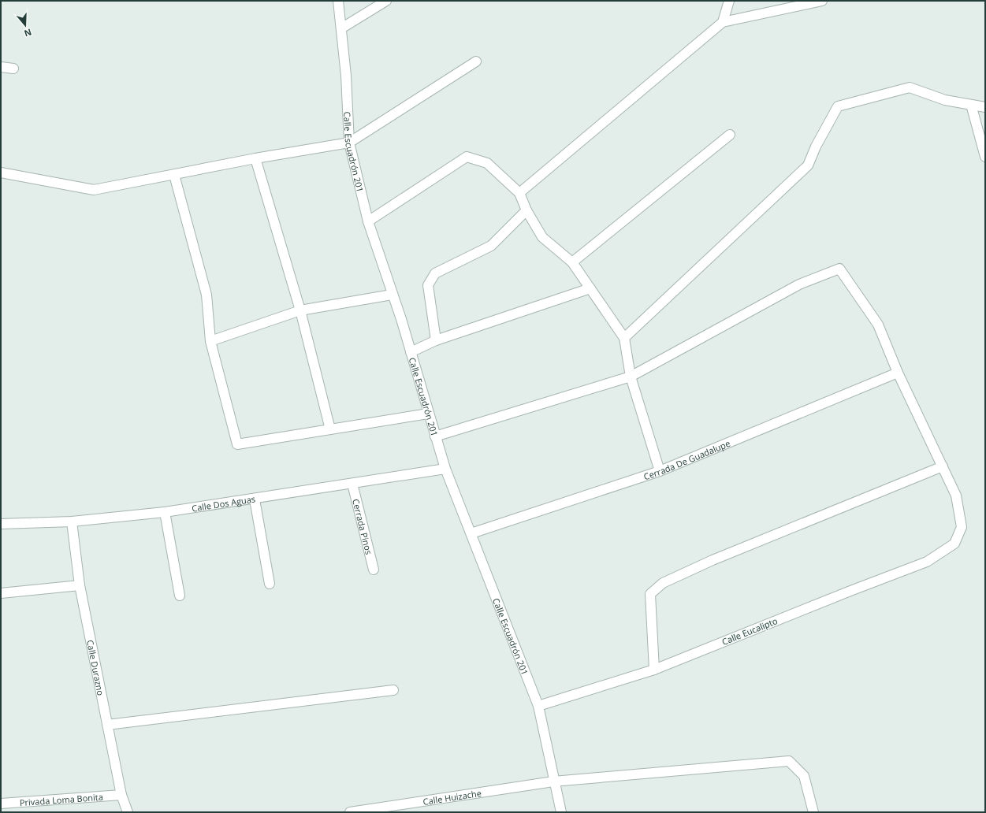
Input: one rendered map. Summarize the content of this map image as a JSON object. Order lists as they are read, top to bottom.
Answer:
{
  "streets": {
    "street": [
      "Calle Escuadrón 201",
      "Cerrada De Guadalupe",
      "Calle Dos Aguas",
      "Cerrada Pinos",
      "Calle Eucalipto",
      "Calle Durazno",
      "Calle Huizache",
      "Privada Loma Bonita"
    ]
  },
  "crossings": [
    ["Calle Escuadrón 201", "Cerrada De Guadalupe"],
    ["Calle Escuadrón 201", "Calle Dos Aguas"],
    ["Calle Escuadrón 201", "Calle Eucalipto"],
    ["Calle Escuadrón 201", "Calle Huizache"],
    ["Calle Dos Aguas", "Cerrada Pinos"],
    ["Calle Dos Aguas", "Calle Durazno"],
    ["Calle Durazno", "Privada Loma Bonita"]
  ],
  "north": "bottom"
}
